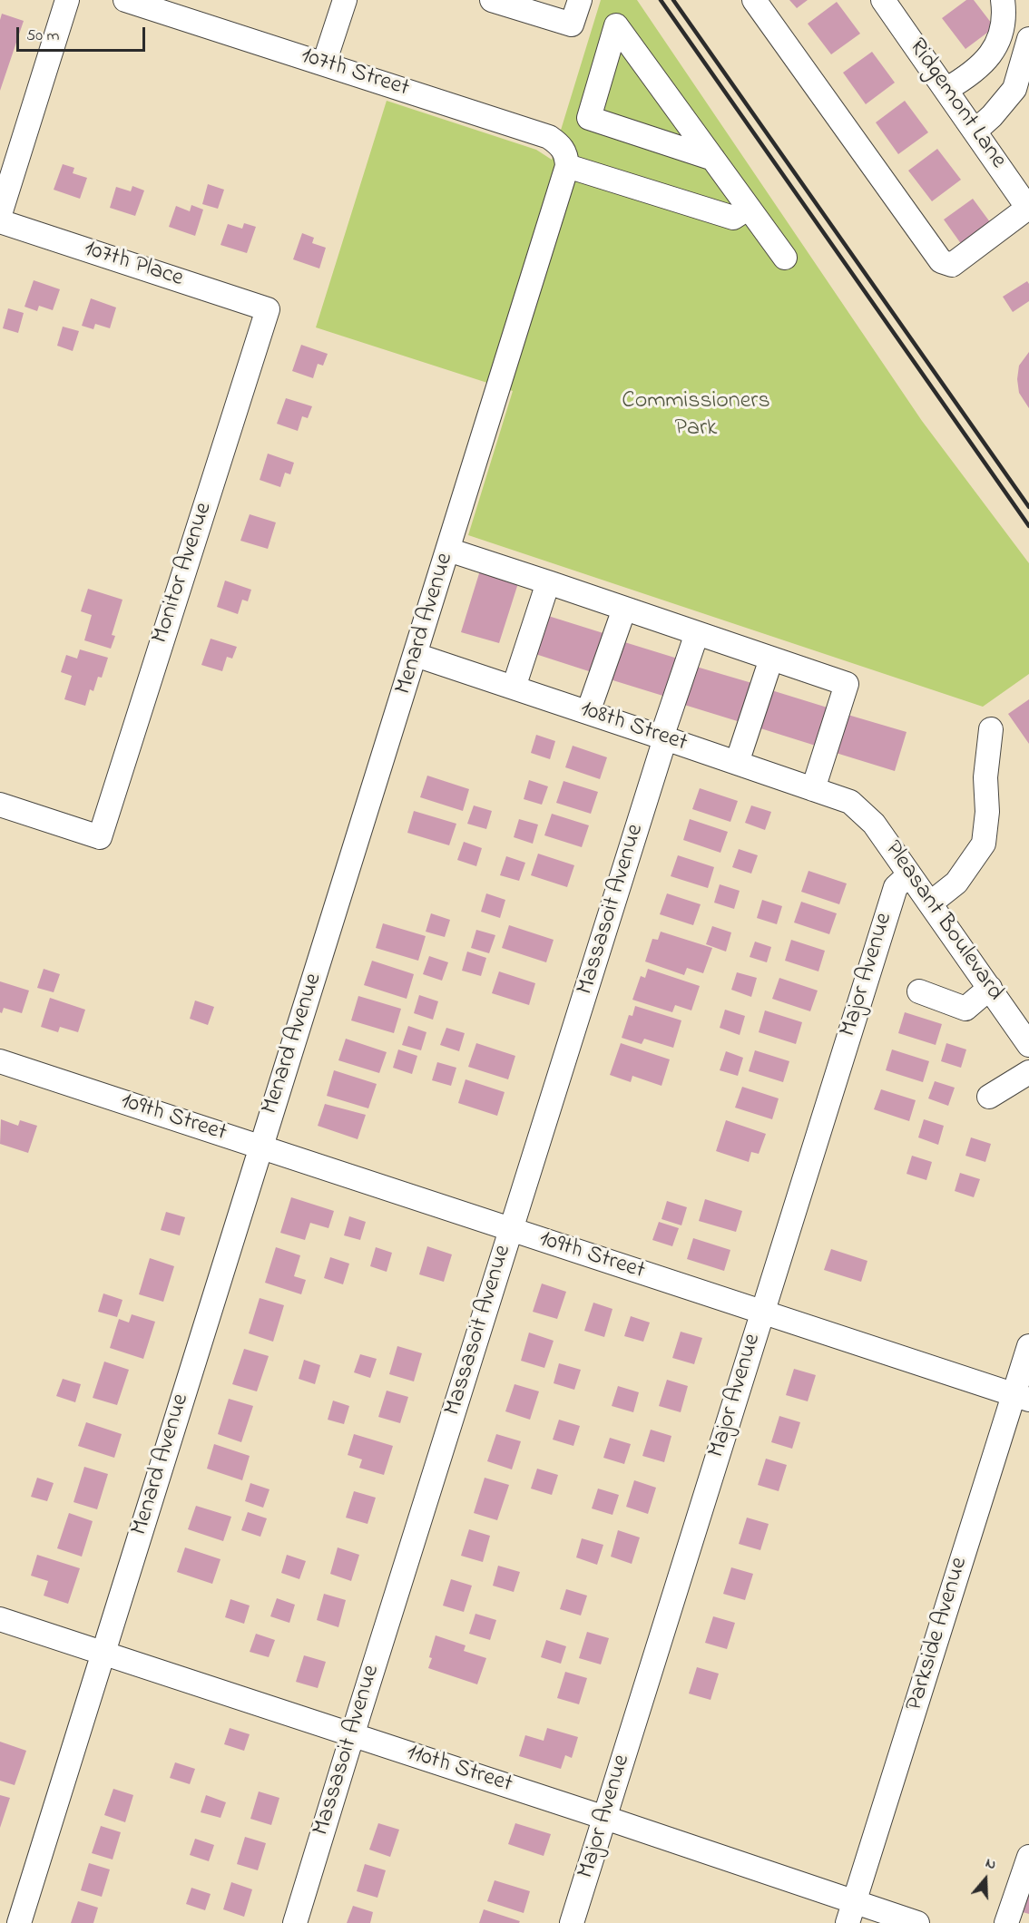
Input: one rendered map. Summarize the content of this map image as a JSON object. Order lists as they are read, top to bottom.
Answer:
{
  "streets": {
    "street": [
      "107th Street",
      "Ridgemont Lane",
      "107th Place",
      "Monitor Avenue",
      "Menard Avenue",
      "108th Street",
      "Massasoit Avenue",
      "Pleasant Boulevard",
      "Major Avenue",
      "109th Street",
      "Parkside Avenue",
      "110th Street"
    ]
  },
  "crossings": [
    ["107th Street", "Menard Avenue"],
    ["107th Place", "Monitor Avenue"],
    ["Menard Avenue", "108th Street"],
    ["Menard Avenue", "109th Street"],
    ["Menard Avenue", "110th Street"],
    ["108th Street", "Massasoit Avenue"],
    ["108th Street", "Pleasant Boulevard"],
    ["Massasoit Avenue", "109th Street"],
    ["Massasoit Avenue", "110th Street"],
    ["Pleasant Boulevard", "Major Avenue"],
    ["Major Avenue", "109th Street"],
    ["Major Avenue", "110th Street"],
    ["109th Street", "Parkside Avenue"],
    ["Parkside Avenue", "110th Street"]
  ],
  "parks": ["Commissioners Park"],
  "scale_bar": "50 m",
  "north": "top"
}
